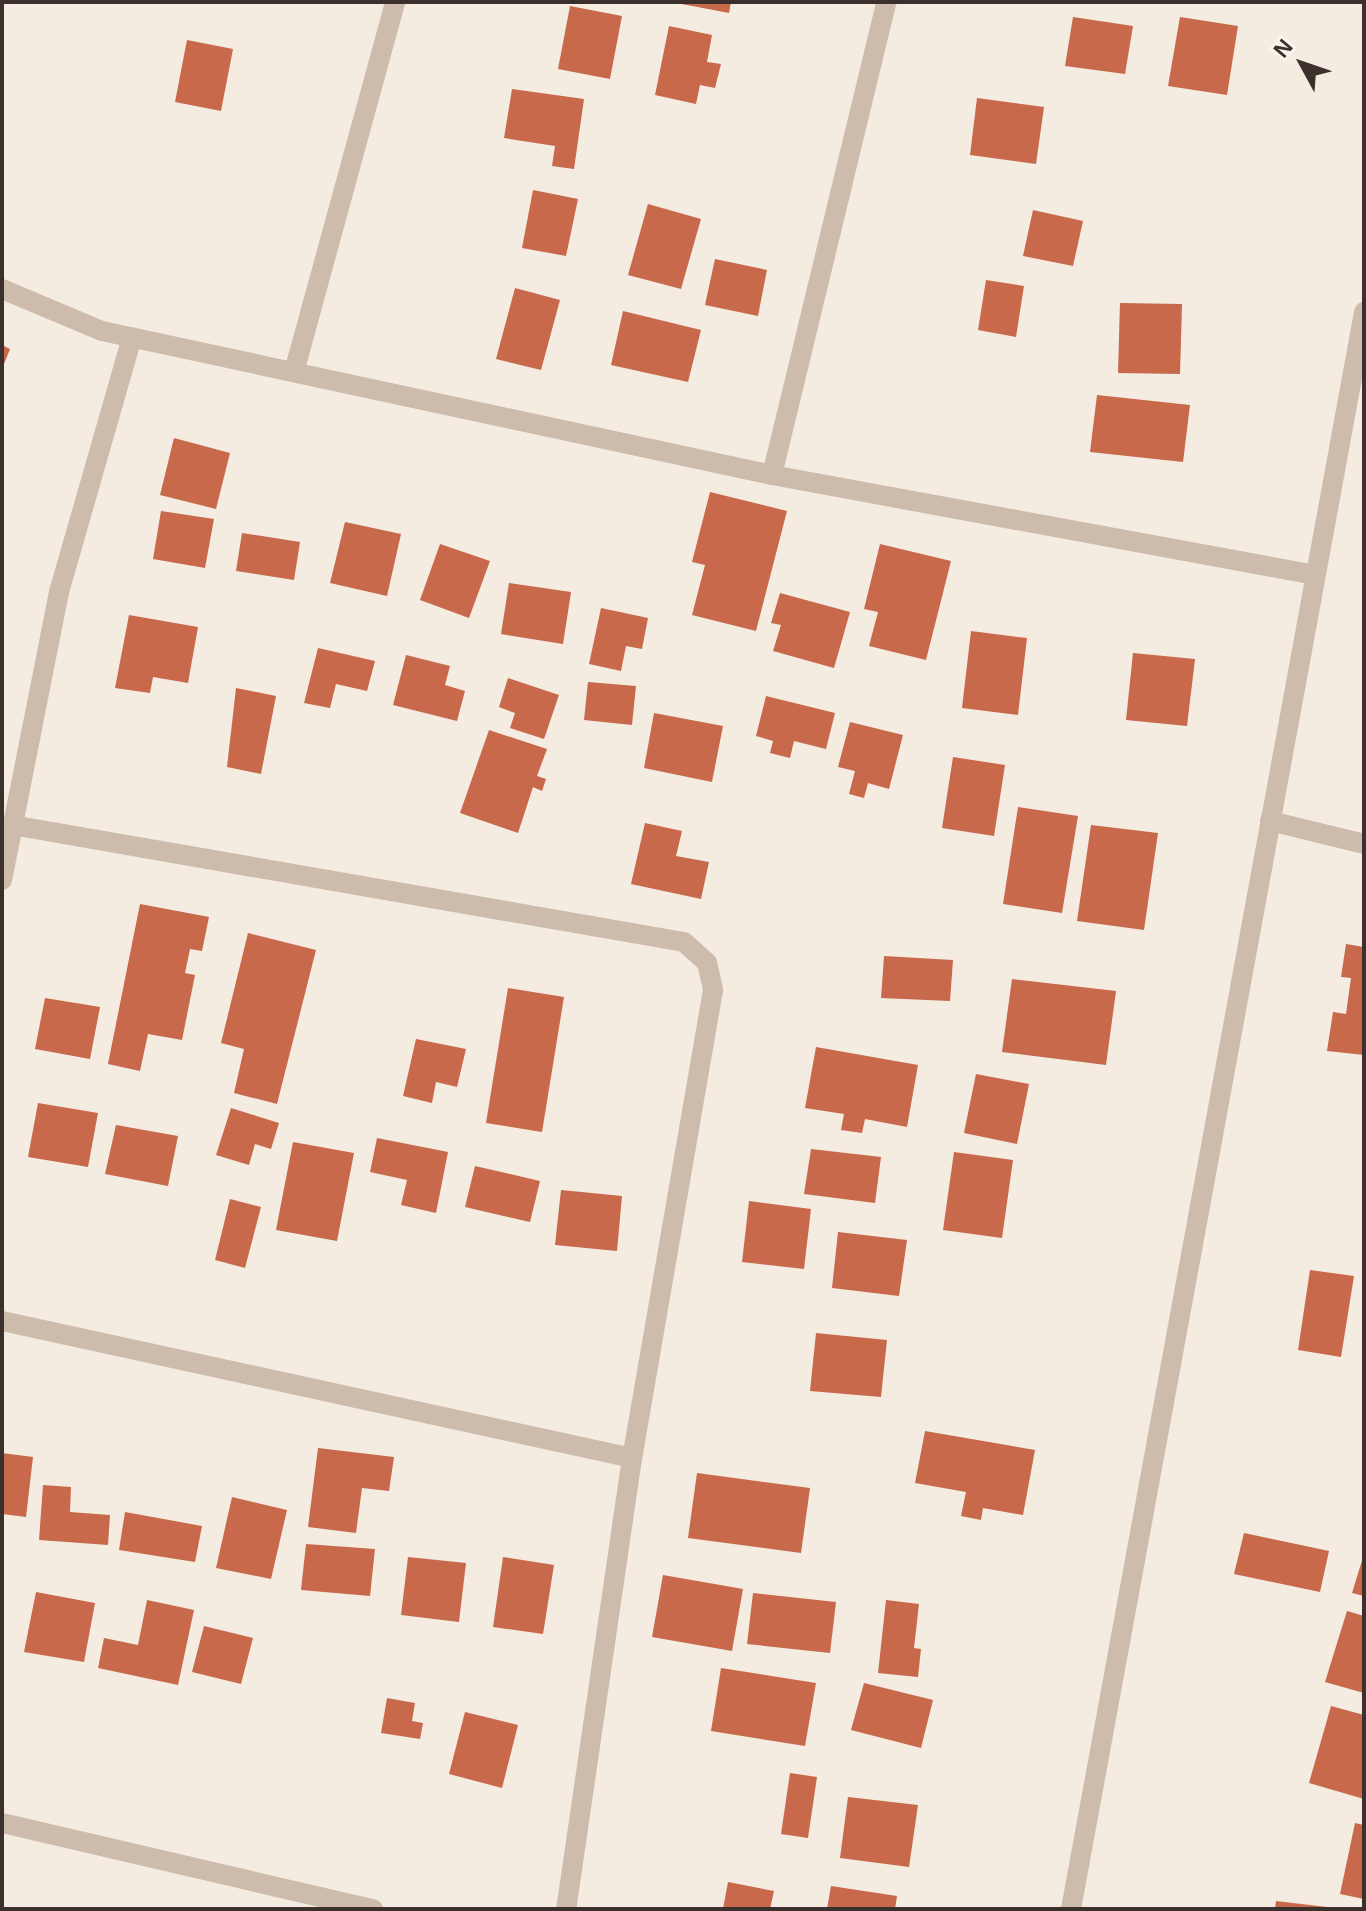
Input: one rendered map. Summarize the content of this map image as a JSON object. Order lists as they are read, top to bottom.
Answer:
{
  "north": "top left"
}
